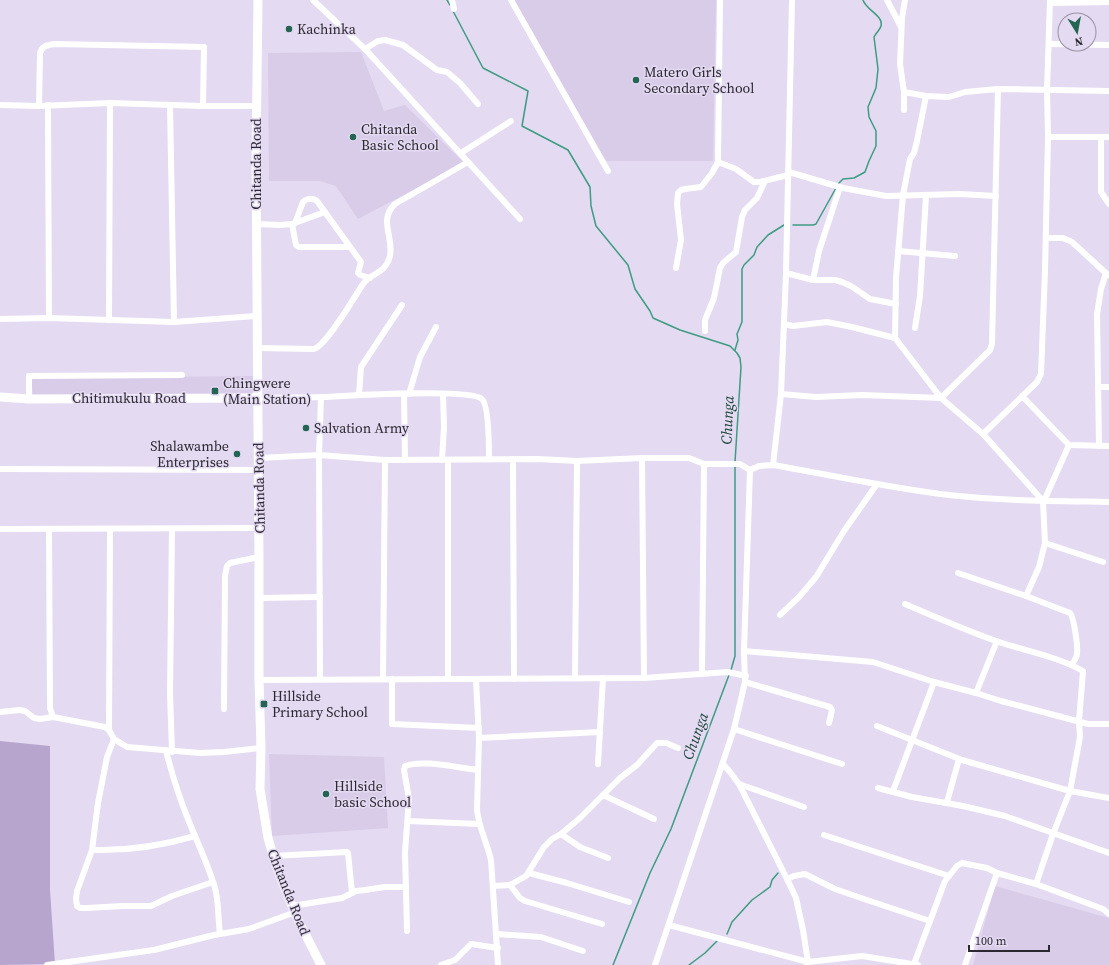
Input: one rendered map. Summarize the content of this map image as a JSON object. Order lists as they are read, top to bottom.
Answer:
{
  "streets": {
    "street": ["Chitanda Road", "Chitimukulu Road"]
  },
  "crossings": [
    ["Chitanda Road", "Chitimukulu Road"]
  ],
  "water": ["Chunga"],
  "places": {
    "other": [
      "Kachinka",
      "Matero Girls Secondary School",
      "Chitanda Basic School",
      "Salvation Army",
      "Shalawambe Enterprises",
      "Hillside basic School"
    ],
    "transit": ["Chingwere (Main Station)", "Hillside Primary School"]
  },
  "scale_bar": "100 m",
  "north": "bottom"
}
